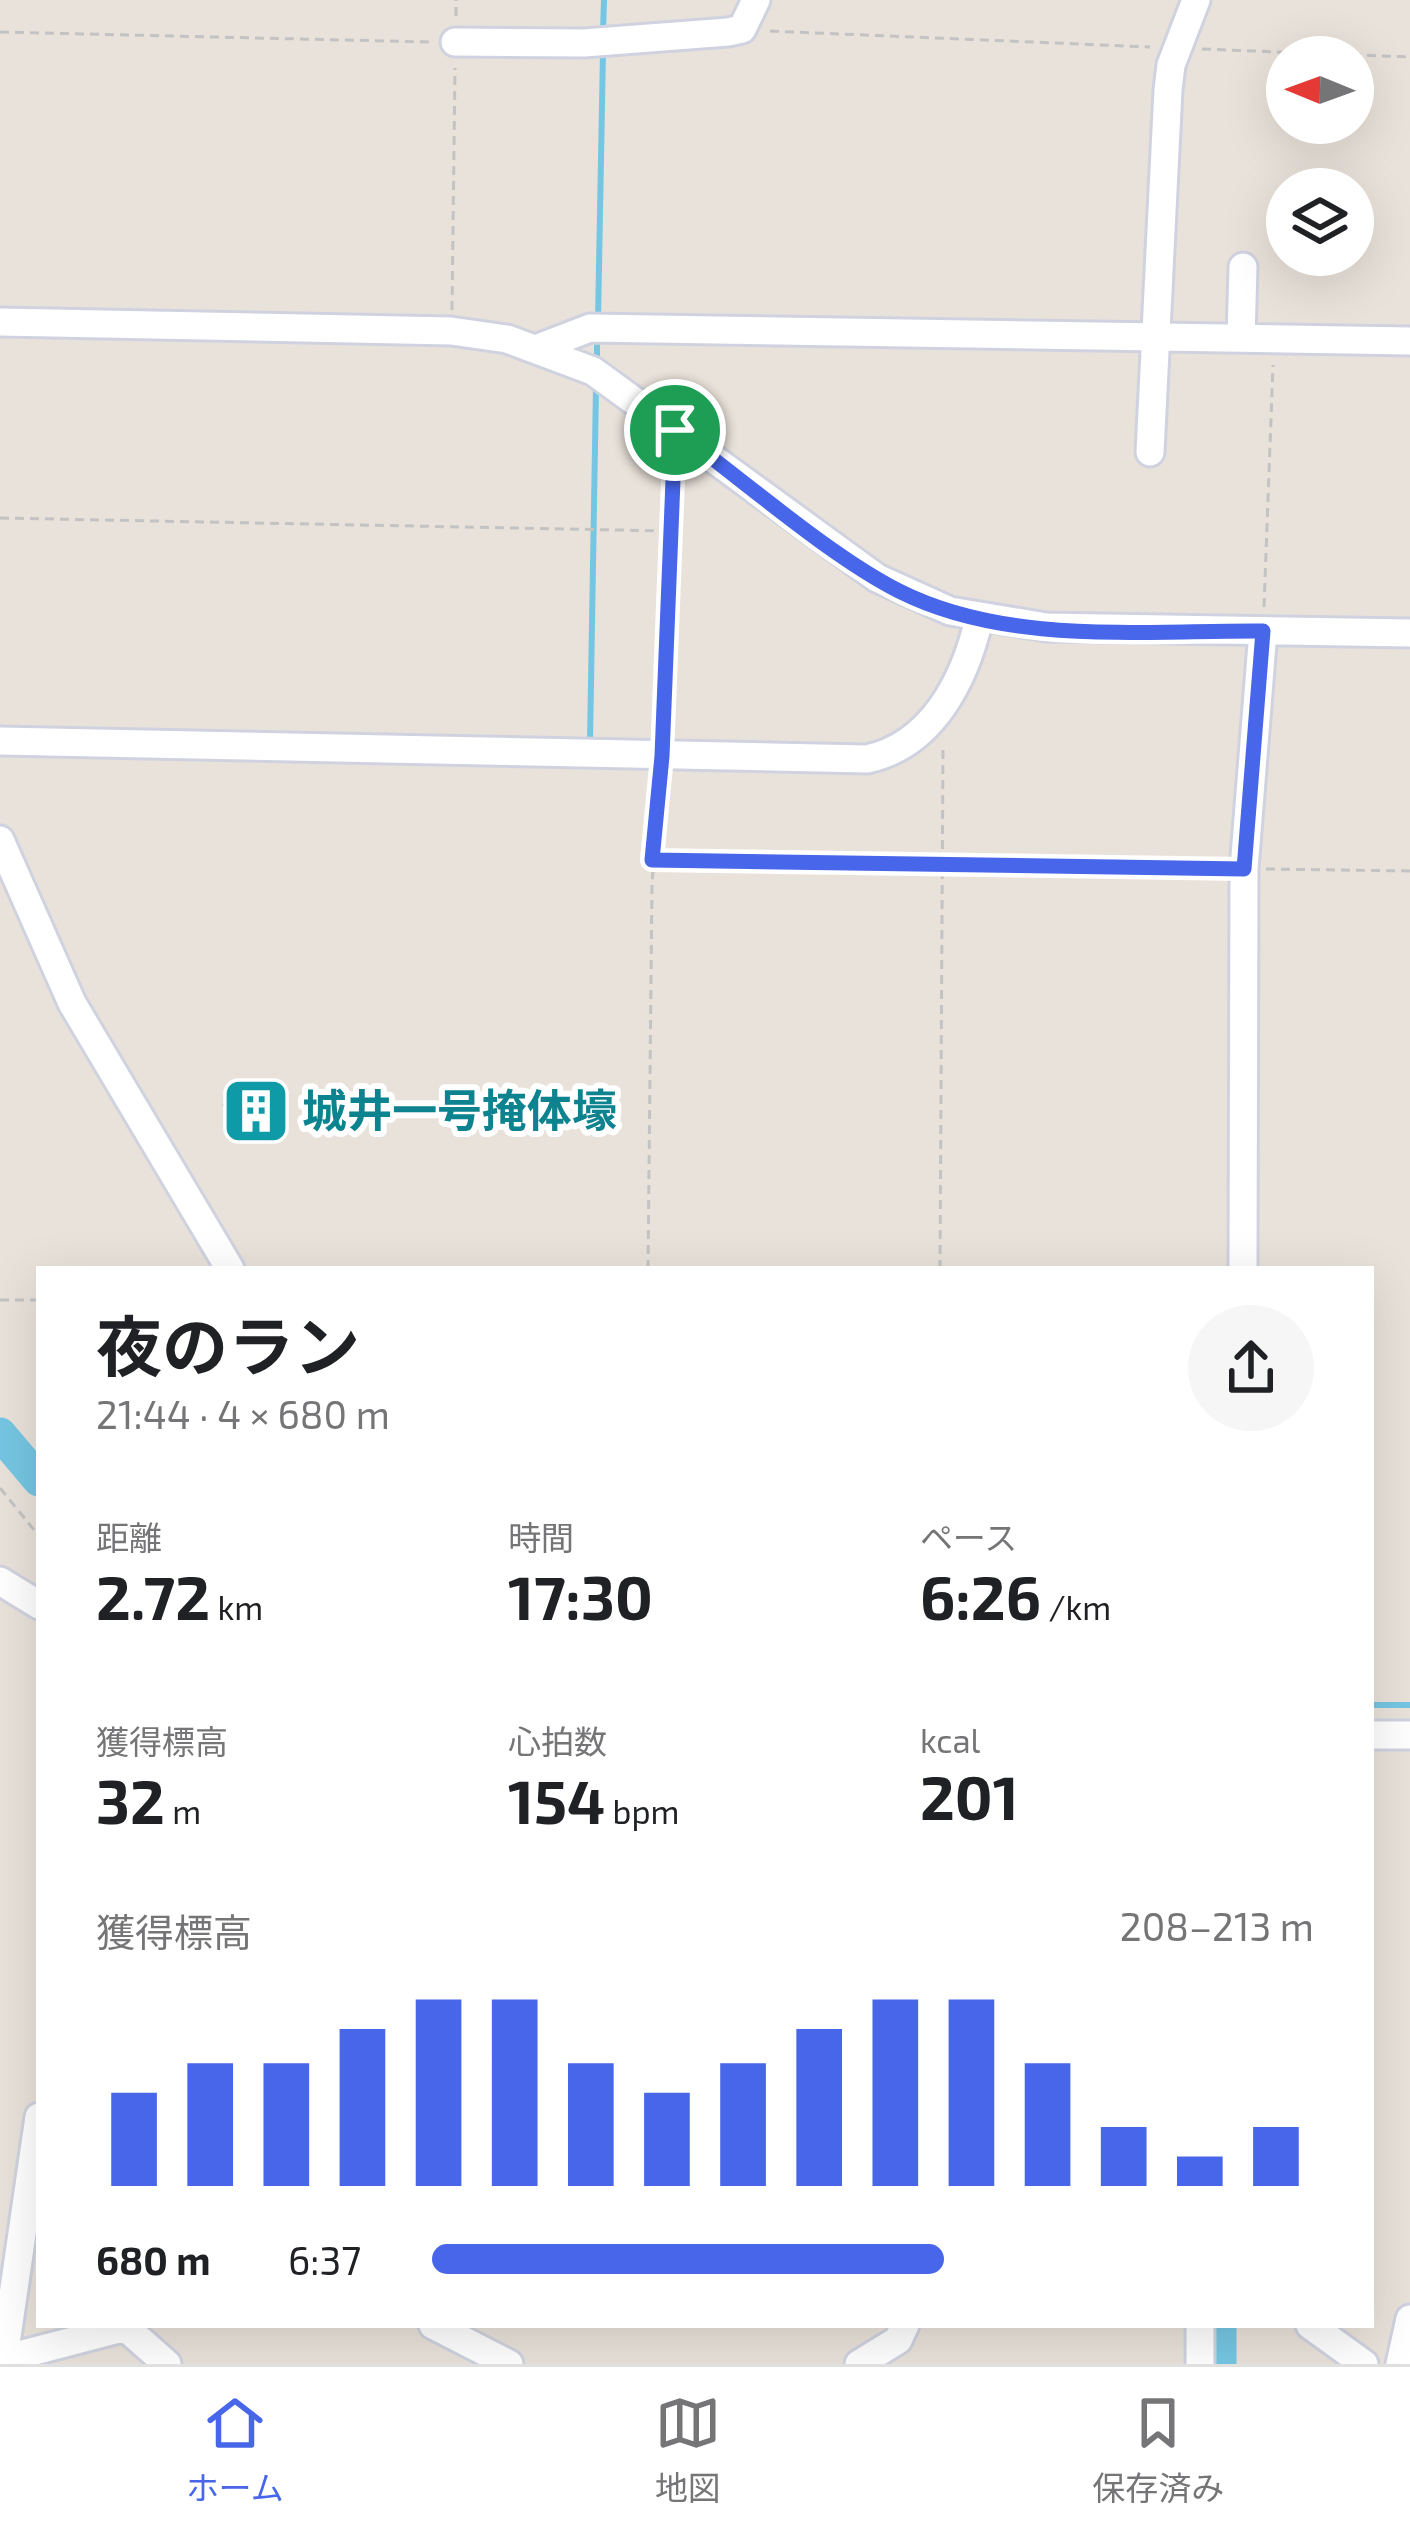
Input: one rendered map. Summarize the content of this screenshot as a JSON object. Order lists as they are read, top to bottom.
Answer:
{
  "places": {
    "building": ["城井一号掩体壕"]
  },
  "north": "left",
  "page": {
    "heading": ["夜のラン", "21:44 · 4 × 680 m"],
    "stats": [
      ["距離", "2.72 km"],
      ["時間", "17:30"],
      ["ペース", "6:26 /km"],
      ["獲得標高", "32 m"],
      ["心拍数", "154 bpm"],
      ["kcal", "201"]
    ],
    "chart": ["獲得標高", "208–213 m"],
    "list": [
      {
        "name": "680 m",
        "note": "6:37"
      }
    ],
    "tabs": ["ホーム", "地図", "保存済み"]
  }
}
